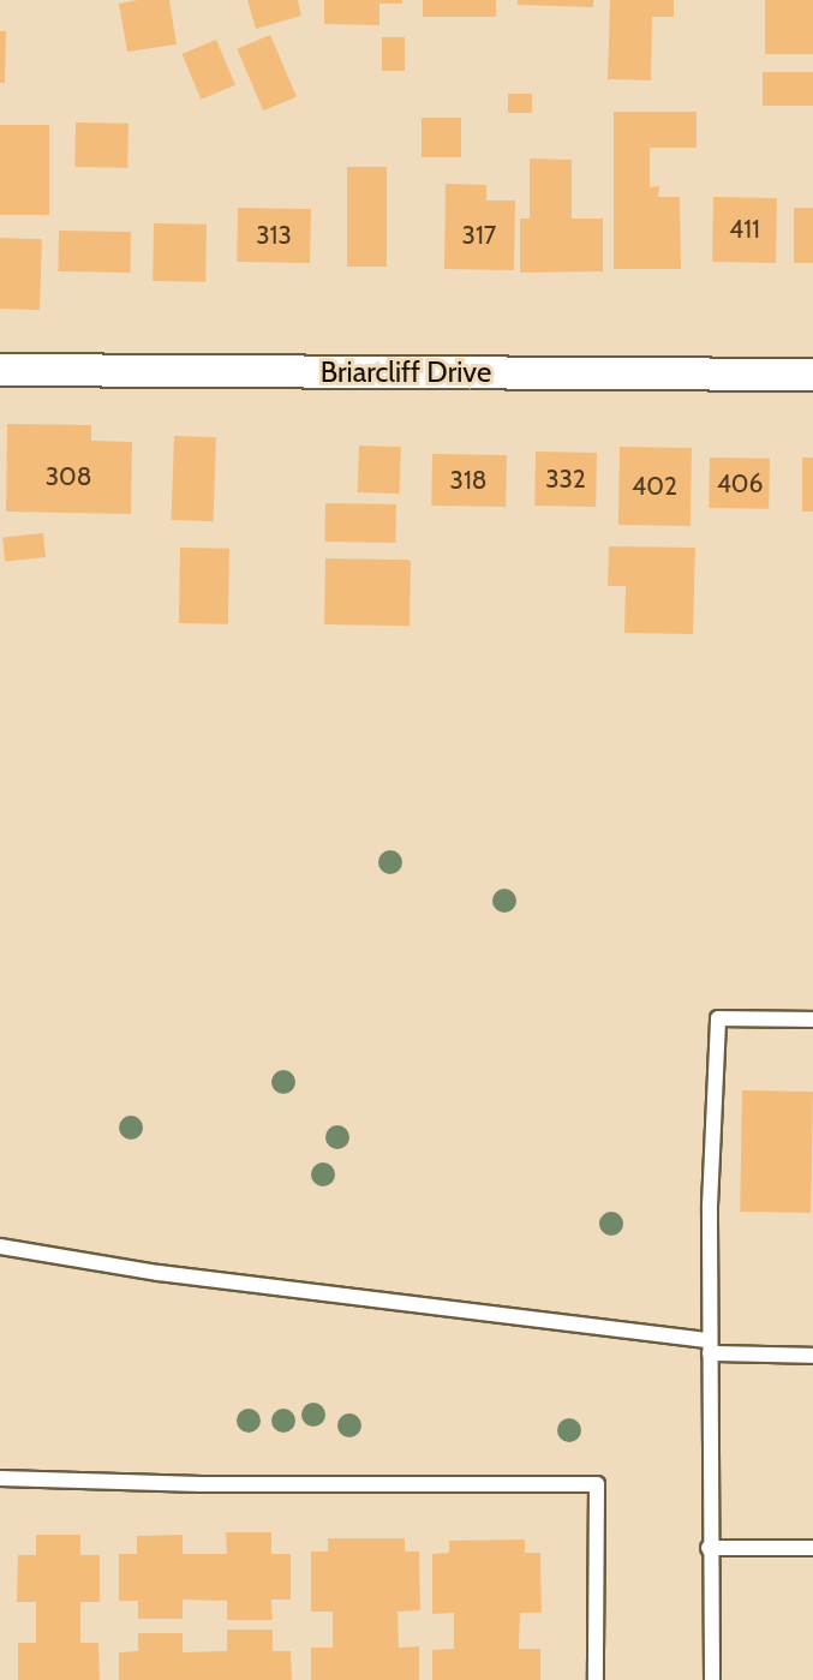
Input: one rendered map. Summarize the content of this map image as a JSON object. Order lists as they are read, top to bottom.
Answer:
{
  "streets": {
    "street": ["Briarcliff Drive"]
  },
  "house_numbers": [
    "411",
    "313",
    "317",
    "308",
    "332",
    "318",
    "406",
    "402"
  ]
}
